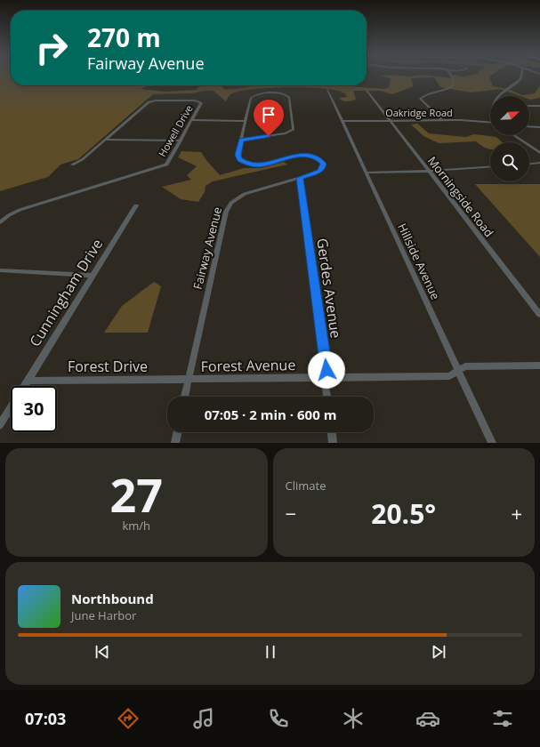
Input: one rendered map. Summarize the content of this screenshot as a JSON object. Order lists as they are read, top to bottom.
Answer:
{
  "streets": {
    "street": [
      "Oakridge Road",
      "Howell Drive",
      "Morningside Road",
      "Fairway Avenue",
      "Hillside Avenue",
      "Gerdes Avenue",
      "Cunningham Drive",
      "Forest Avenue",
      "Forest Drive"
    ]
  },
  "crossings": [
    ["Oakridge Road", "Morningside Road"],
    ["Oakridge Road", "Hillside Avenue"],
    ["Fairway Avenue", "Gerdes Avenue"],
    ["Fairway Avenue", "Forest Avenue"],
    ["Fairway Avenue", "Forest Drive"],
    ["Hillside Avenue", "Forest Avenue"],
    ["Gerdes Avenue", "Forest Avenue"],
    ["Cunningham Drive", "Forest Drive"],
    ["Forest Avenue", "Forest Drive"]
  ],
  "north": "top right",
  "page": {
    "turn": ["270 m", "Fairway Avenue"],
    "limit": "30",
    "trip": "07:05 · 2 min · 600 m",
    "tile": [
      ["27", "km/h"],
      "Climate"
    ],
    "heat": ["−", "20.5°", "+"],
    "song": ["Northbound", "June Harbor"],
    "tabs": "07:03"
  }
}
